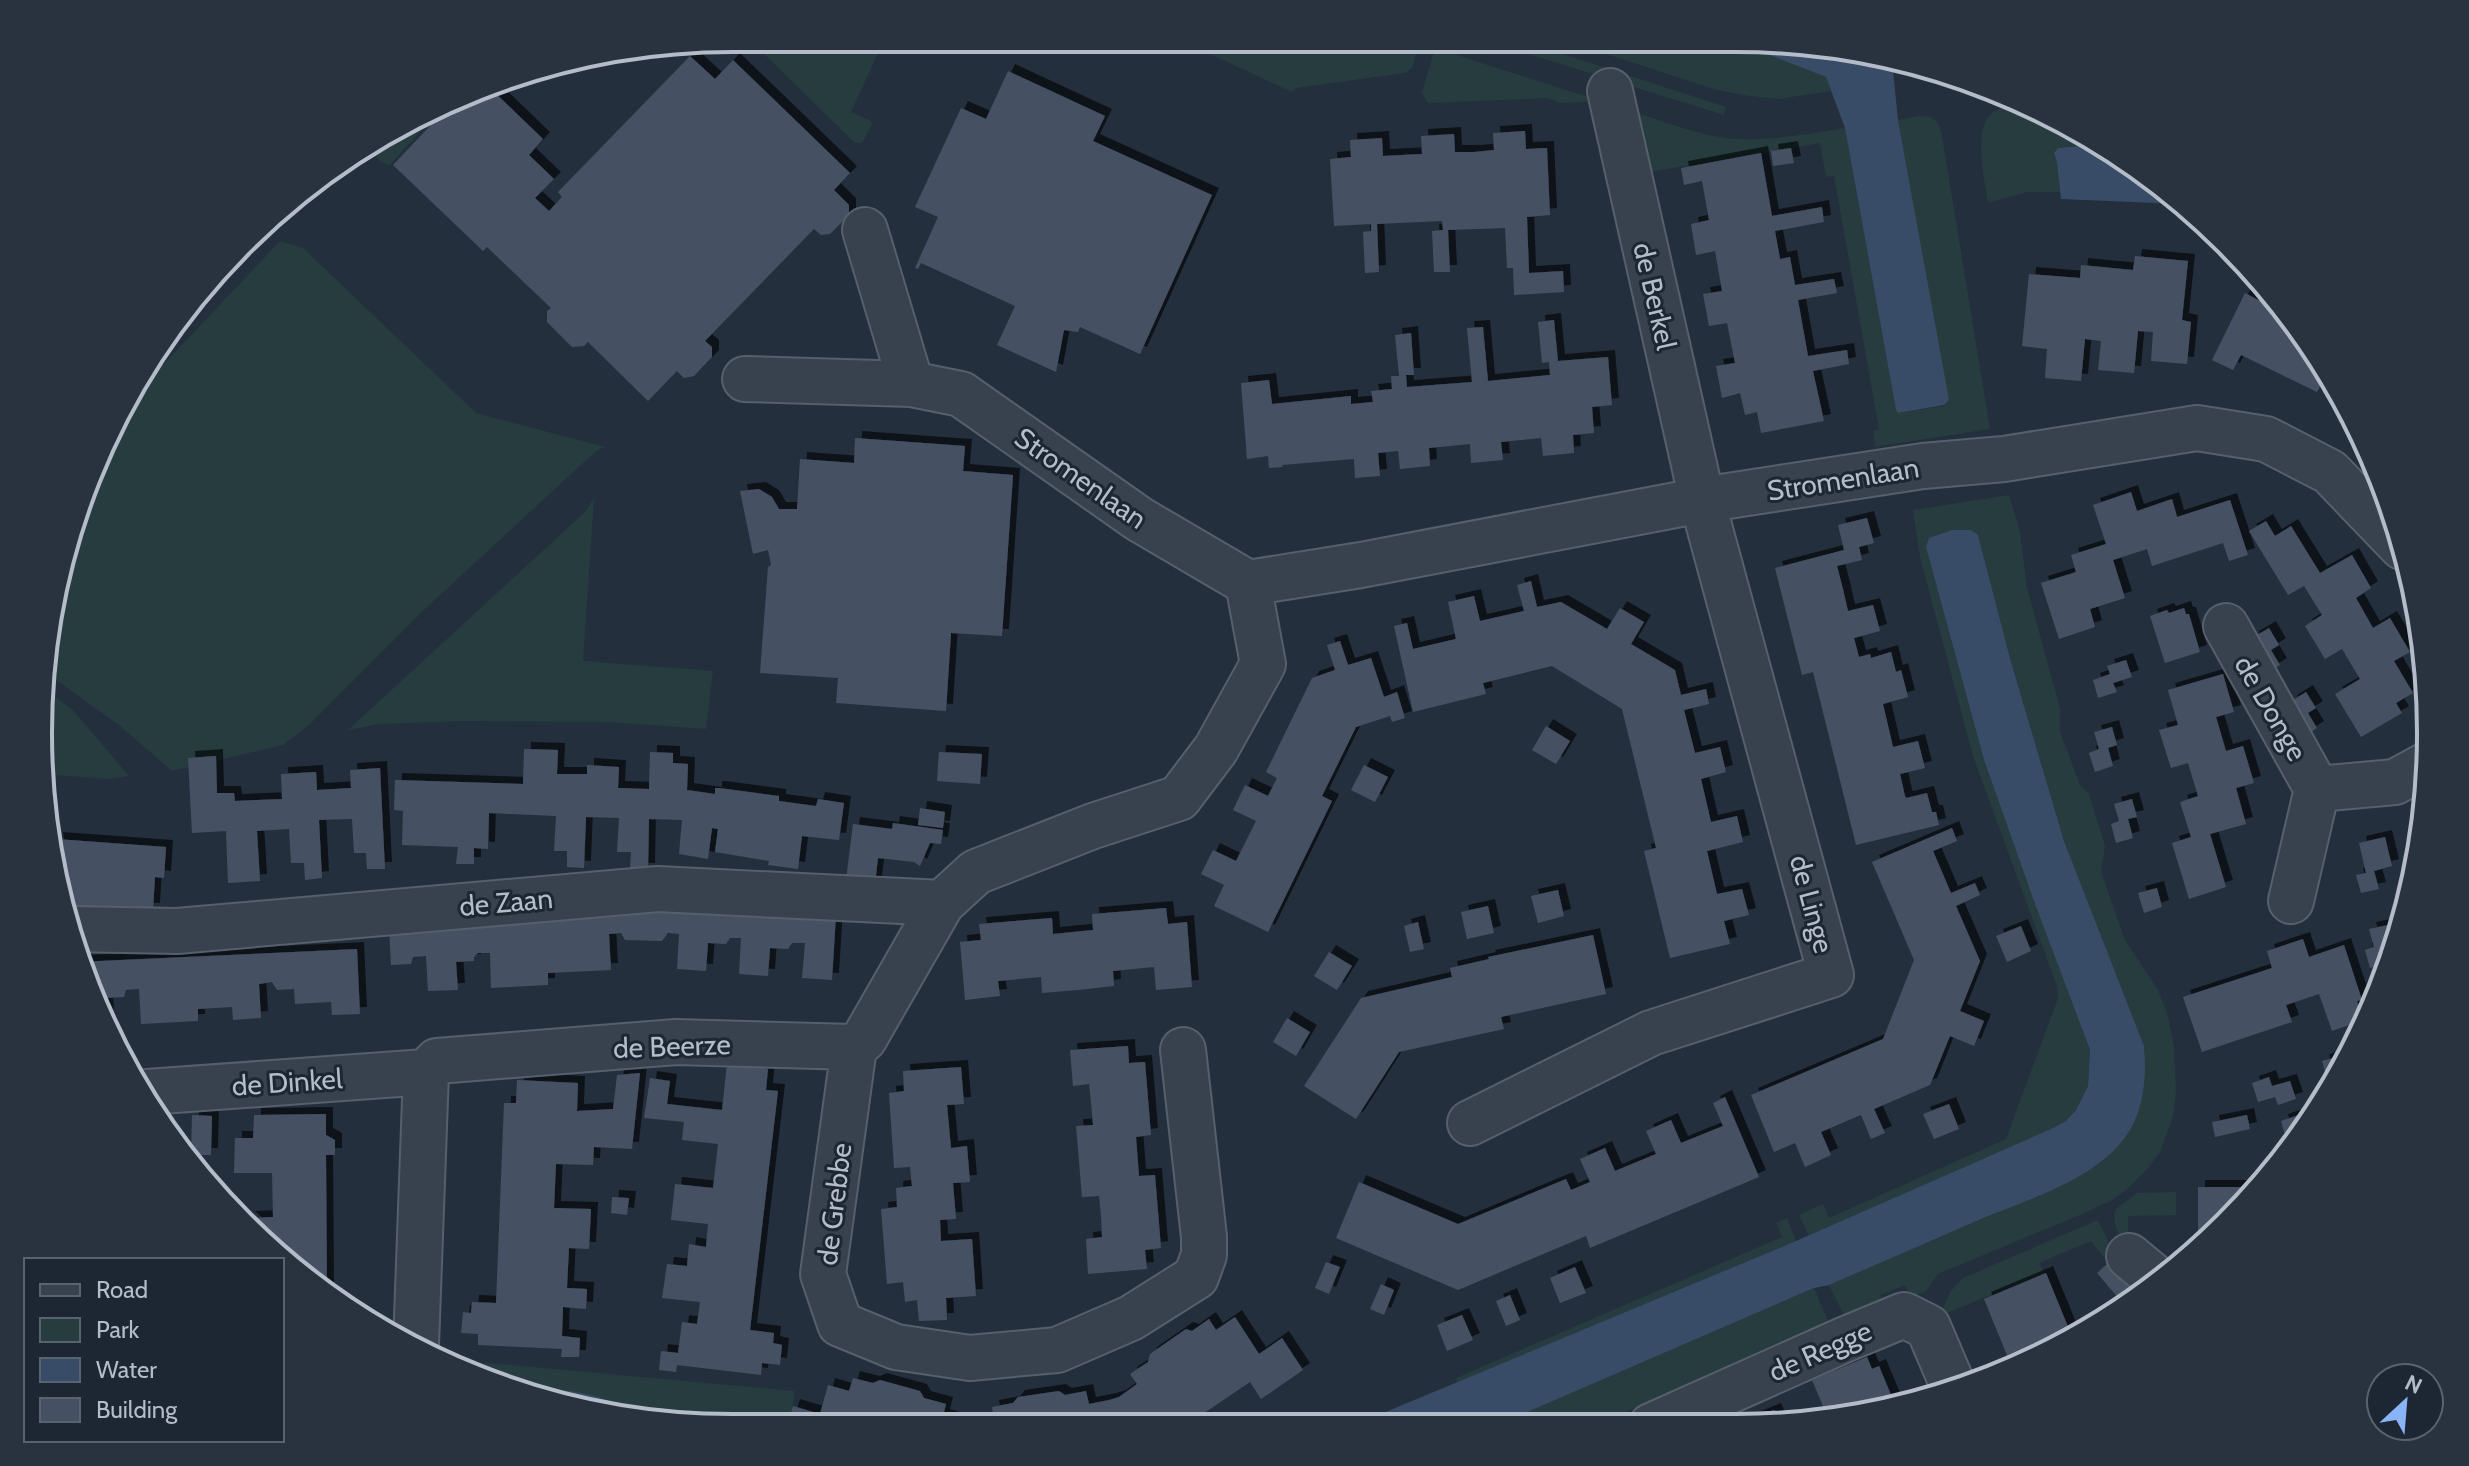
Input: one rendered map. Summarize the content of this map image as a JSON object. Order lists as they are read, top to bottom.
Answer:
{
  "streets": {
    "street": [
      "de Berkel",
      "Stromenlaan",
      "de Donge",
      "de Zaan",
      "de Linge",
      "de Beerze",
      "de Dinkel",
      "de Grebbe",
      "de Regge"
    ]
  },
  "crossings": [
    ["de Berkel", "Stromenlaan"],
    ["de Berkel", "de Linge"],
    ["Stromenlaan", "de Linge"],
    ["de Beerze", "de Dinkel"],
    ["de Beerze", "de Grebbe"]
  ],
  "legend": [
    "Road",
    "Park",
    "Water",
    "Building"
  ],
  "north": "top right"
}
